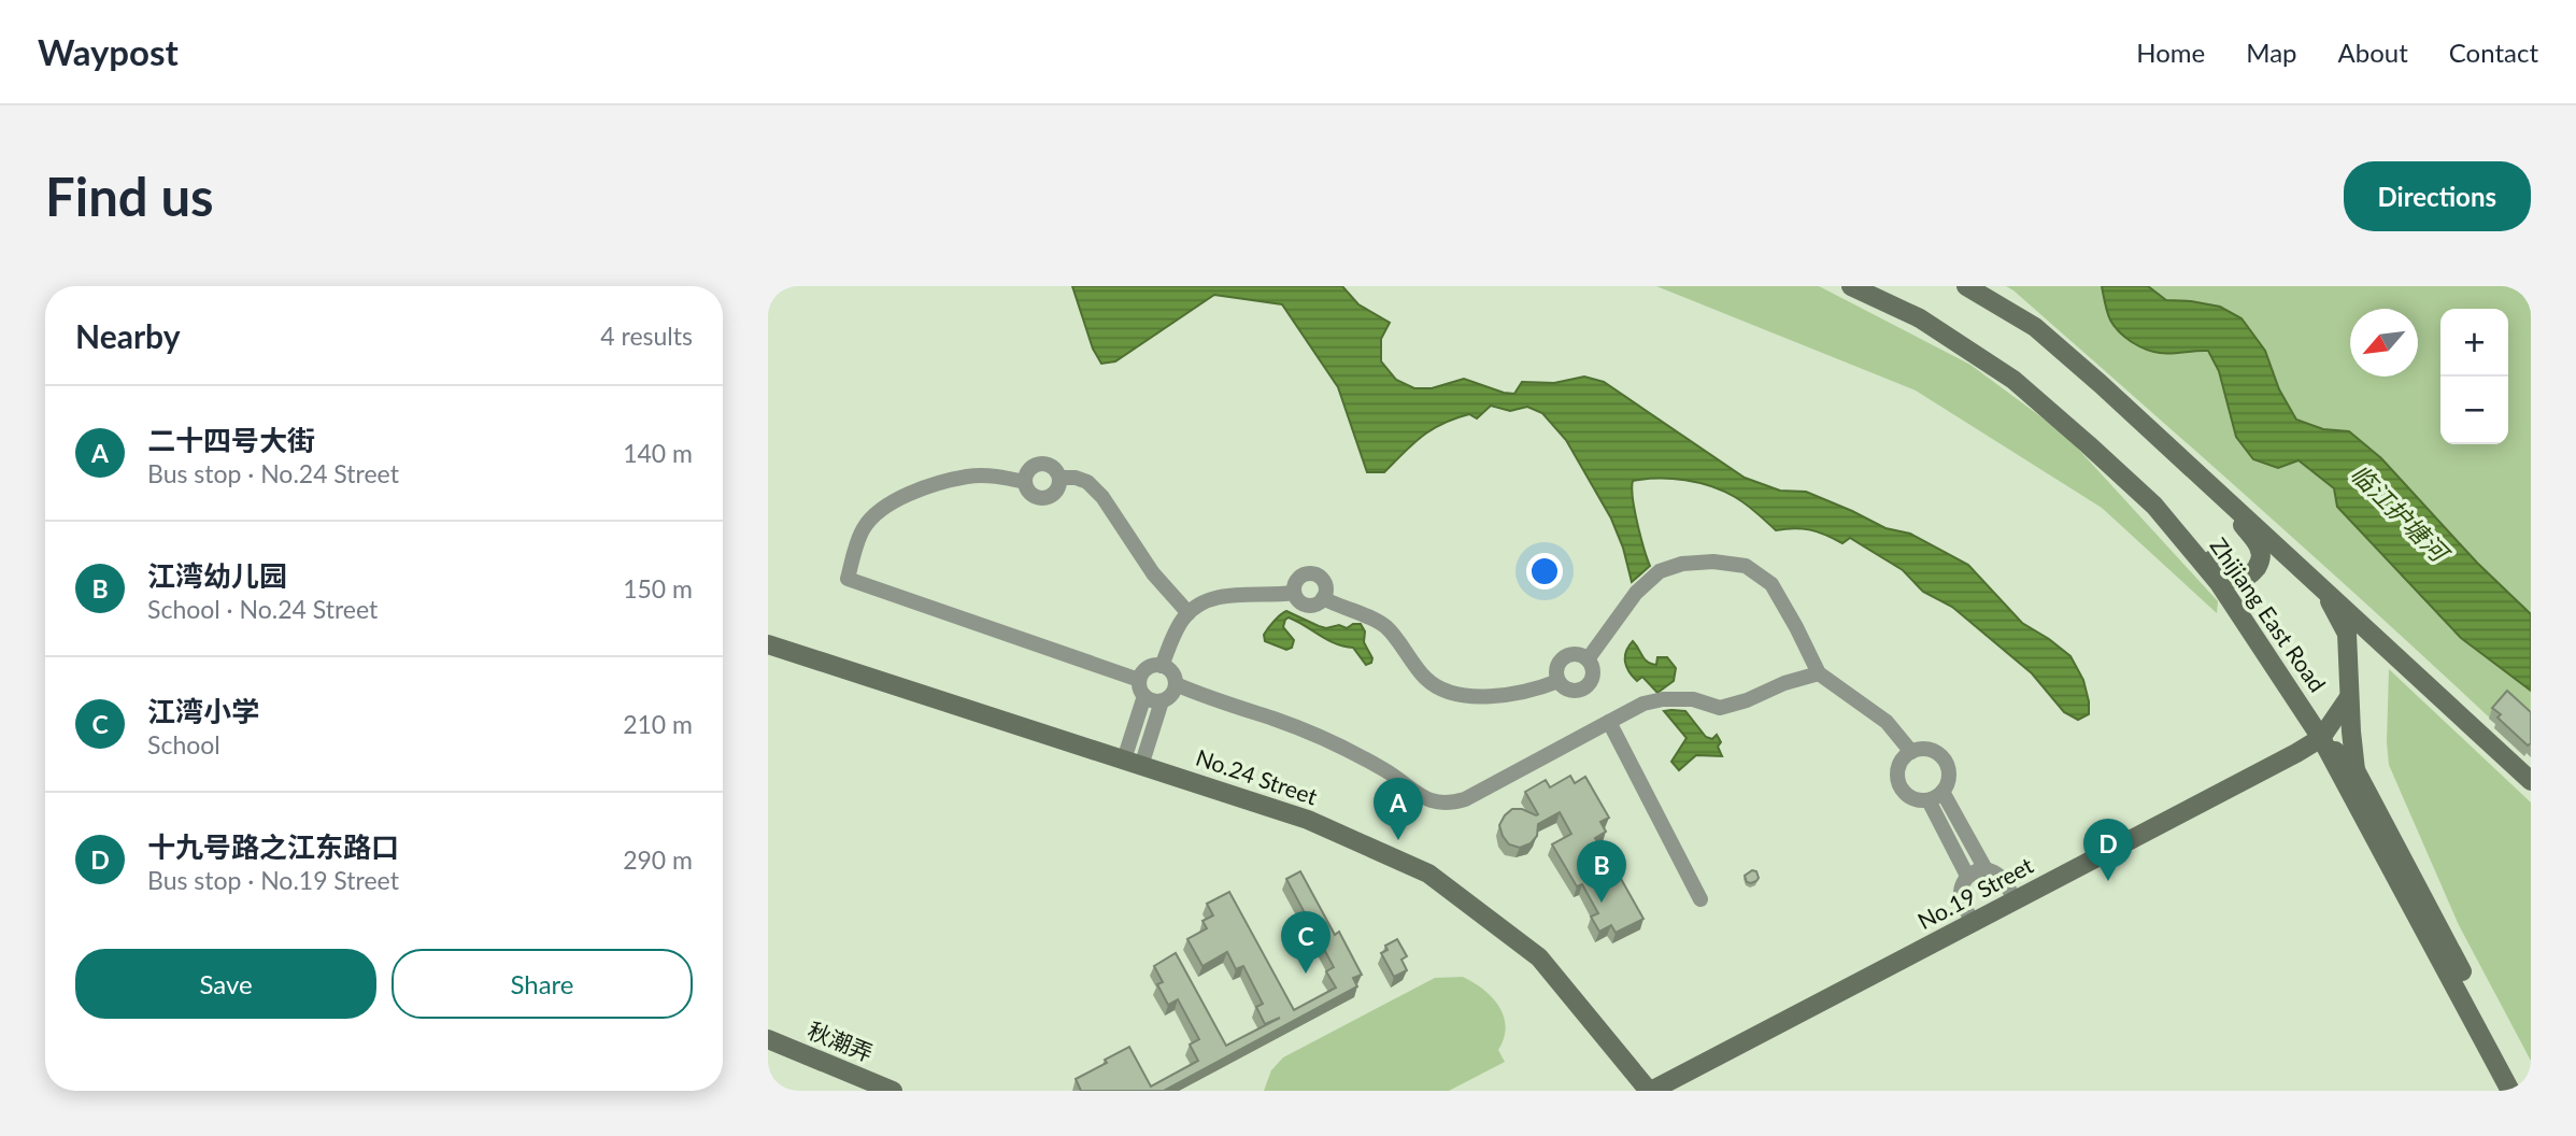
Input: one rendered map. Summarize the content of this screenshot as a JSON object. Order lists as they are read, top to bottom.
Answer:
{
  "streets": {
    "main road": [
      "Zhijiang East Road",
      "No.24 Street",
      "No.19 Street",
      "秋潮弄"
    ]
  },
  "crossings": [
    ["Zhijiang East Road", "No.19 Street"],
    ["No.24 Street", "No.19 Street"]
  ],
  "water": ["临江护塘河"],
  "north": "bottom left",
  "page": {
    "header": "Waypost",
    "nav": [
      "Home",
      "Map",
      "About",
      "Contact"
    ],
    "buttons": [
      "Directions",
      ["Save", "Share"]
    ],
    "title": "Find us",
    "heading": ["Nearby", "4 results"],
    "map_buttons": ["+", "−"],
    "list": [
      {
        "mark": "A",
        "name": "二十四号大街",
        "note": "Bus stop · No.24 Street",
        "value": "140 m"
      },
      {
        "mark": "B",
        "name": "江湾幼儿园",
        "note": "School · No.24 Street",
        "value": "150 m"
      },
      {
        "mark": "C",
        "name": "江湾小学",
        "note": "School",
        "value": "210 m"
      },
      {
        "mark": "D",
        "name": "十九号路之江东路口",
        "note": "Bus stop · No.19 Street",
        "value": "290 m"
      }
    ],
    "pins": [
      "A",
      "D",
      "B",
      "C"
    ]
  }
}
